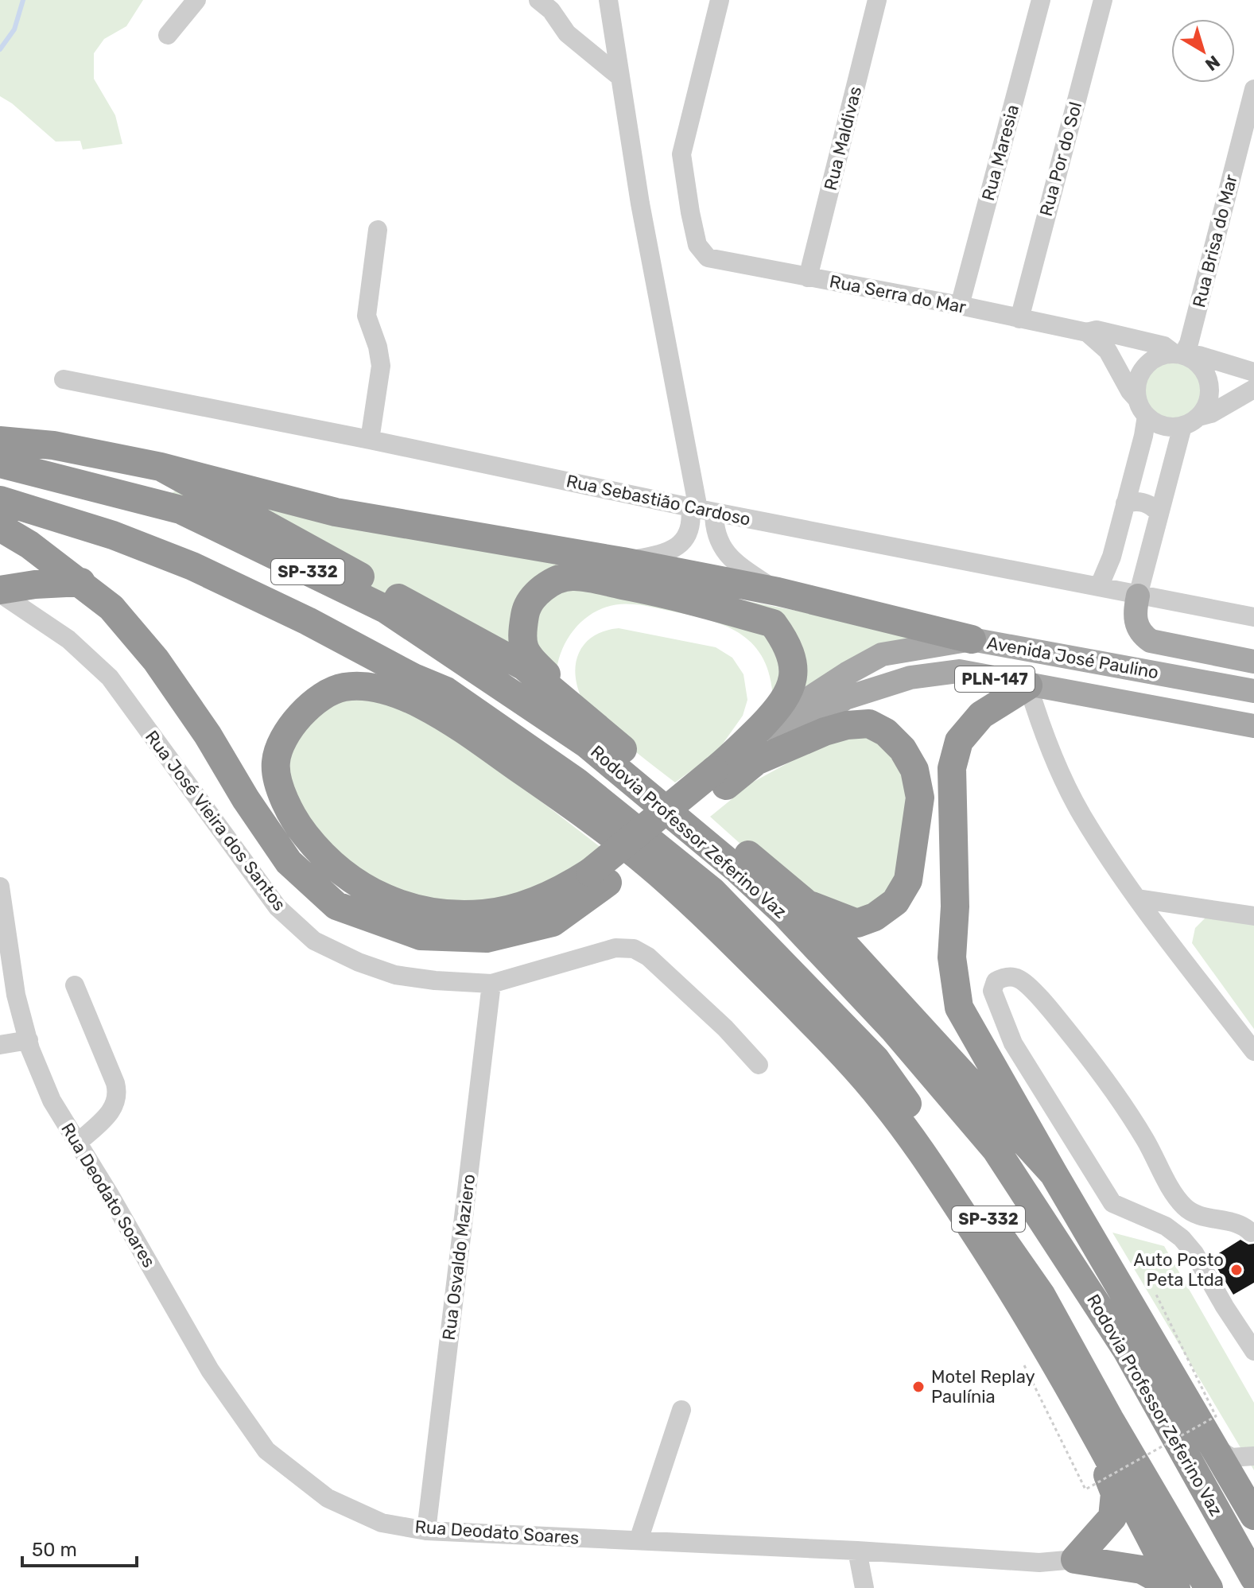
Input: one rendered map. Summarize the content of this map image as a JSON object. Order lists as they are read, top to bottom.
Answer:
{
  "streets": {
    "highway": ["SP-332", "Rodovia Professor Zeferino Vaz"],
    "main road": ["Avenida José Paulino", "PLN-147"],
    "street": [
      "Rua Maldivas",
      "Rua Maresia",
      "Rua Por do Sol",
      "Rua Brisa do Mar",
      "Rua Serra do Mar",
      "Rua Sebastião Cardoso",
      "Rua José Vieira dos Santos",
      "Rua Deodato Soares",
      "Rua Osvaldo Maziero"
    ]
  },
  "crossings": [
    ["Rua Maldivas", "Rua Serra do Mar"],
    ["Rua Maresia", "Rua Serra do Mar"],
    ["Rua Por do Sol", "Rua Serra do Mar"],
    ["Rua Brisa do Mar", "Rua Serra do Mar"],
    ["Rua José Vieira dos Santos", "Rua Osvaldo Maziero"],
    ["Rua Deodato Soares", "Rua Osvaldo Maziero"]
  ],
  "places": ["Auto Posto Peta Ltda", "Motel Replay Paulínia"],
  "scale_bar": "50 m",
  "north": "bottom right"
}
